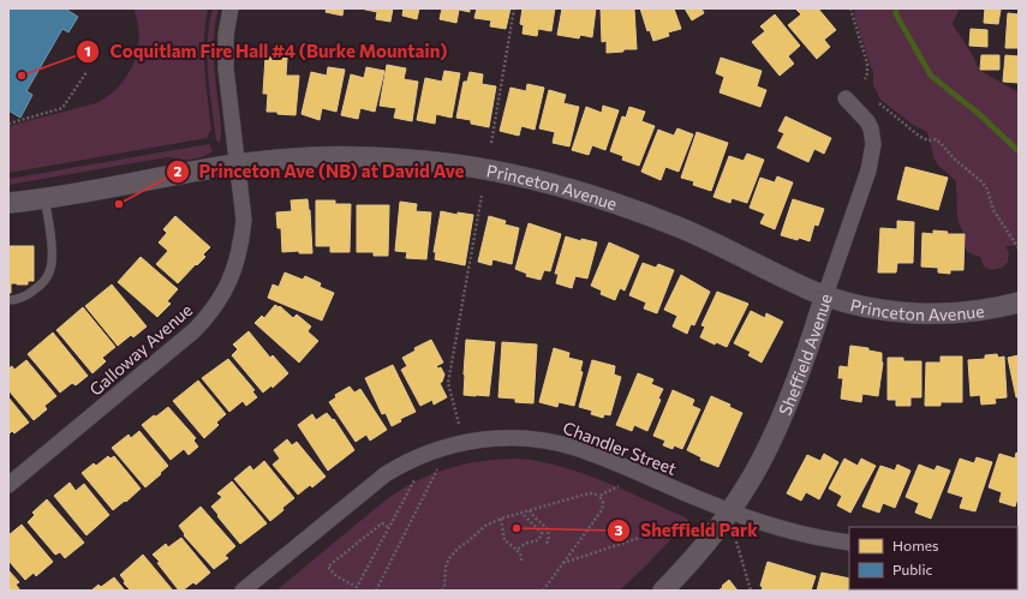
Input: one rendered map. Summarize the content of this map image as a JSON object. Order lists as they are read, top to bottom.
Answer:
{
  "streets": {
    "street": [
      "Princeton Avenue",
      "Galloway Avenue",
      "Sheffield Avenue",
      "Chandler Street"
    ]
  },
  "crossings": [
    ["Princeton Avenue", "Galloway Avenue"],
    ["Princeton Avenue", "Sheffield Avenue"],
    ["Sheffield Avenue", "Chandler Street"]
  ],
  "places": ["Coquitlam Fire Hall #4 (Burke Mountain)", "Princeton Ave (NB) at David Ave", "Sheffield Park"],
  "legend": ["Homes", "Public"]
}
